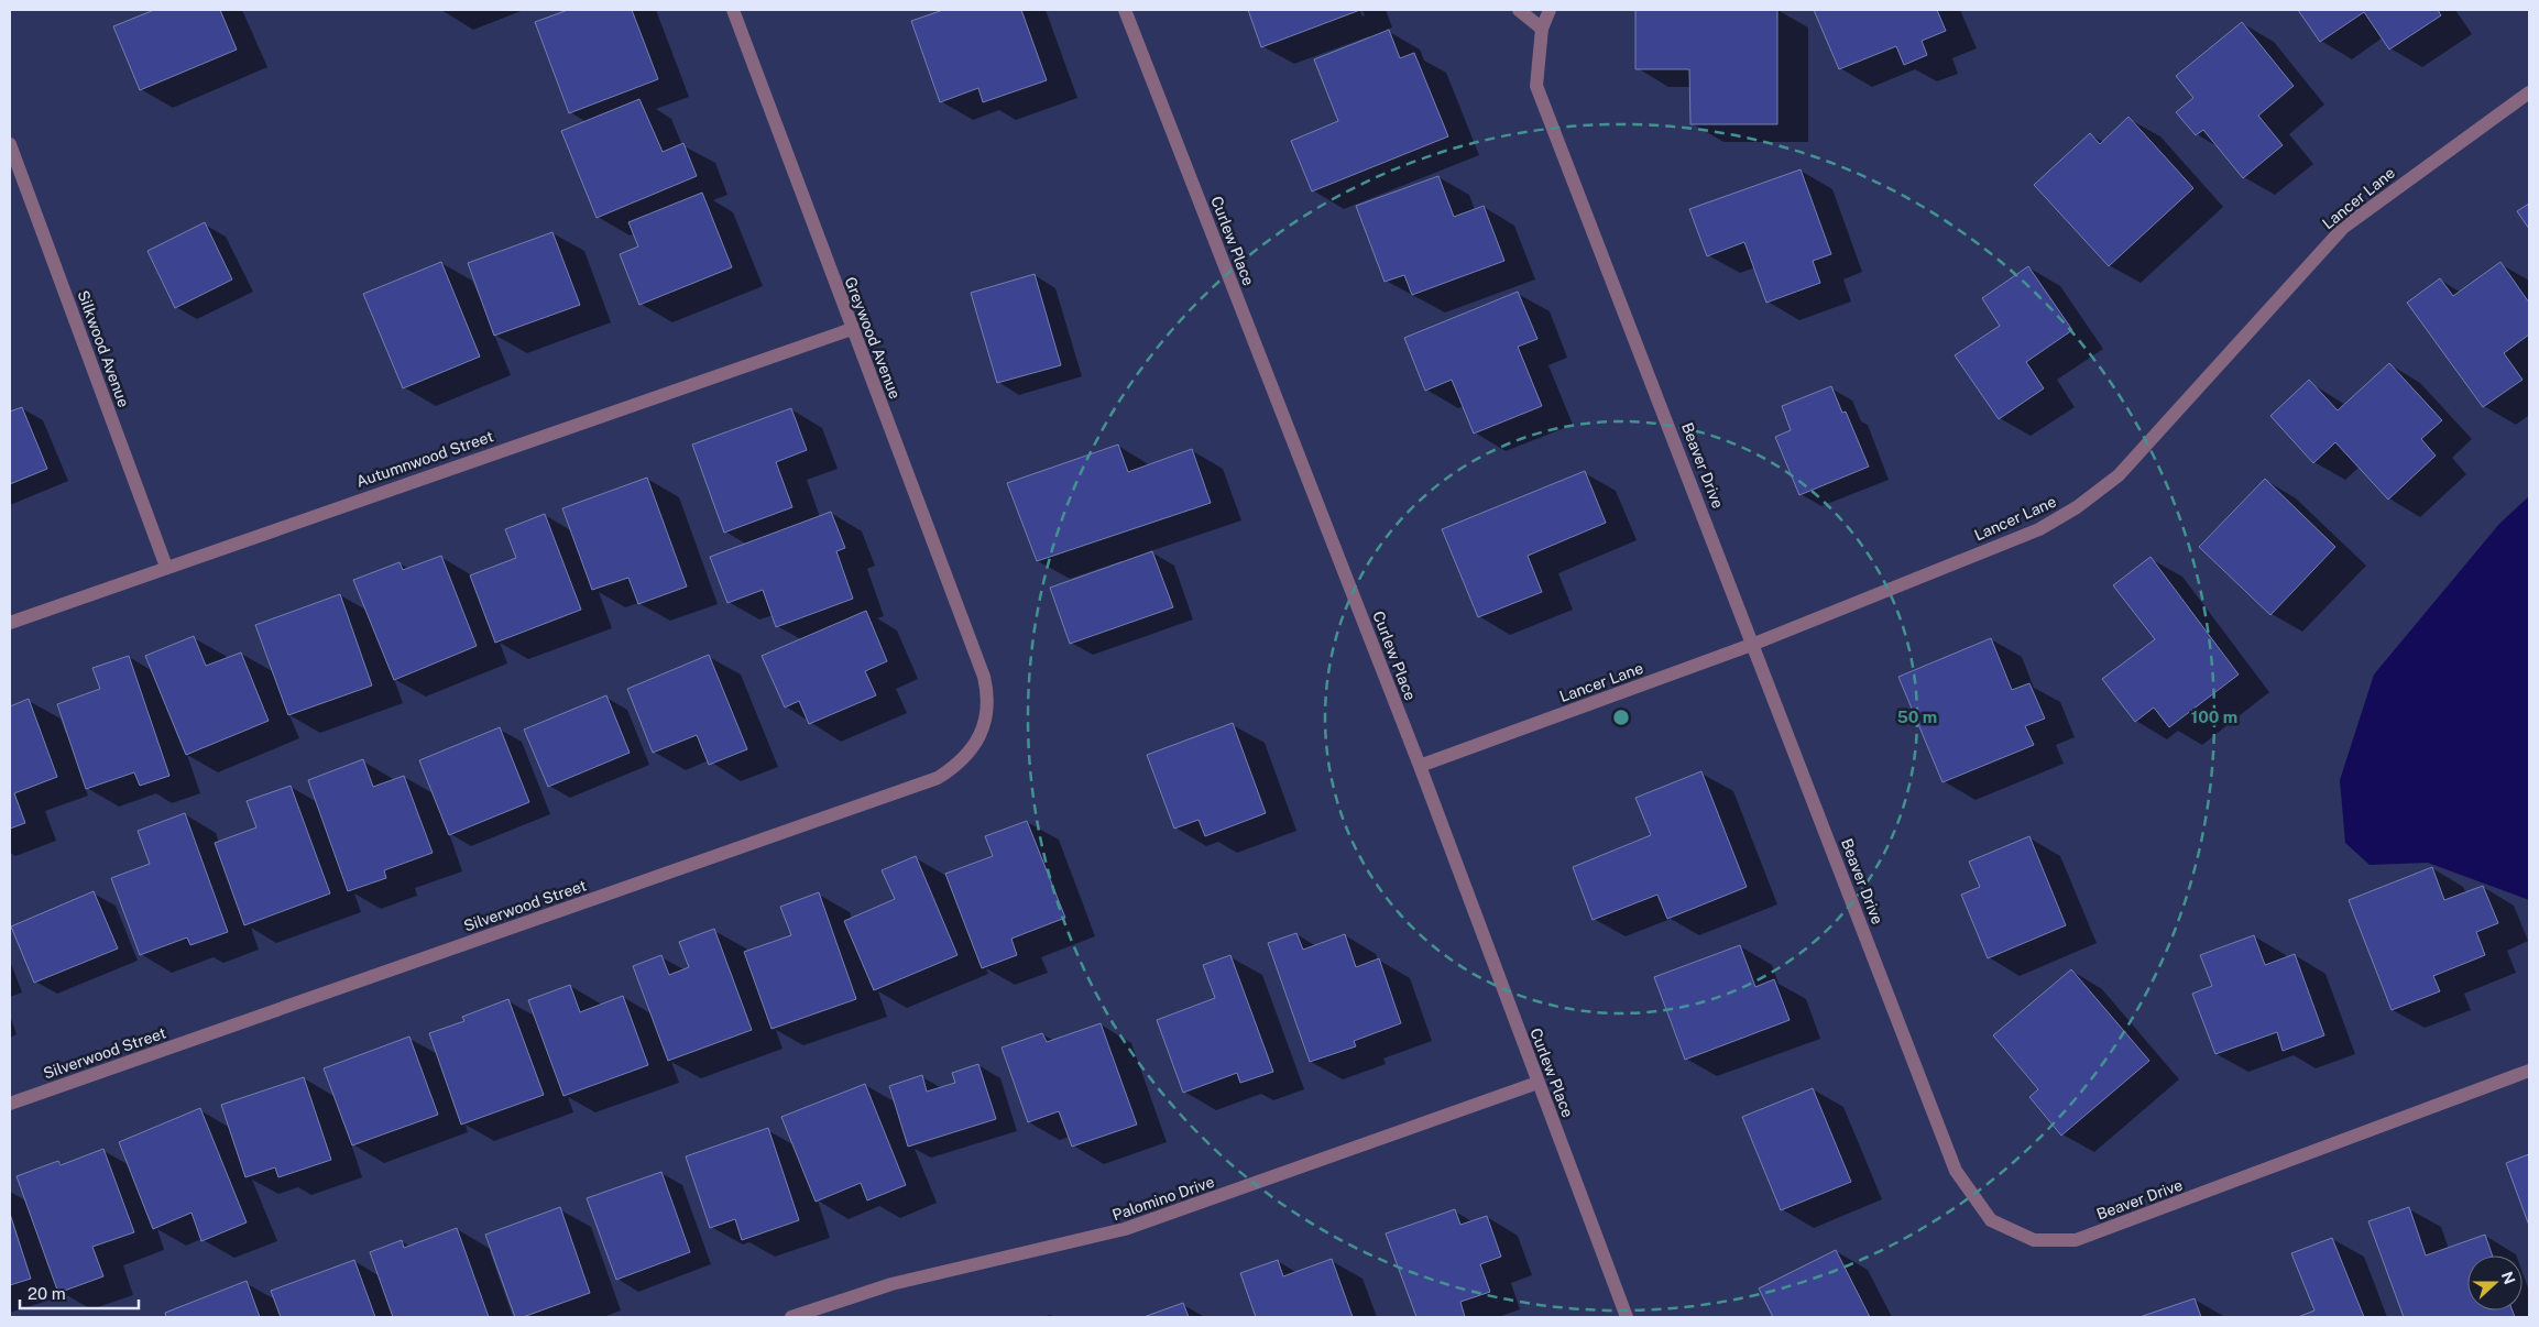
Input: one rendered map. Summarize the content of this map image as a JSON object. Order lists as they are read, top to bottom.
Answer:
{
  "streets": {
    "street": [
      "Lancer Lane",
      "Curlew Place",
      "Greywood Avenue",
      "Silkwood Avenue",
      "Autumnwood Street",
      "Beaver Drive",
      "Silverwood Street",
      "Palomino Drive"
    ]
  },
  "crossings": [
    ["Lancer Lane", "Curlew Place"],
    ["Lancer Lane", "Beaver Drive"],
    ["Curlew Place", "Palomino Drive"],
    ["Greywood Avenue", "Autumnwood Street"],
    ["Greywood Avenue", "Silverwood Street"],
    ["Silkwood Avenue", "Autumnwood Street"]
  ],
  "scale_bar": "20 m",
  "north": "right",
  "rings": ["50 m", "100 m"]
}
